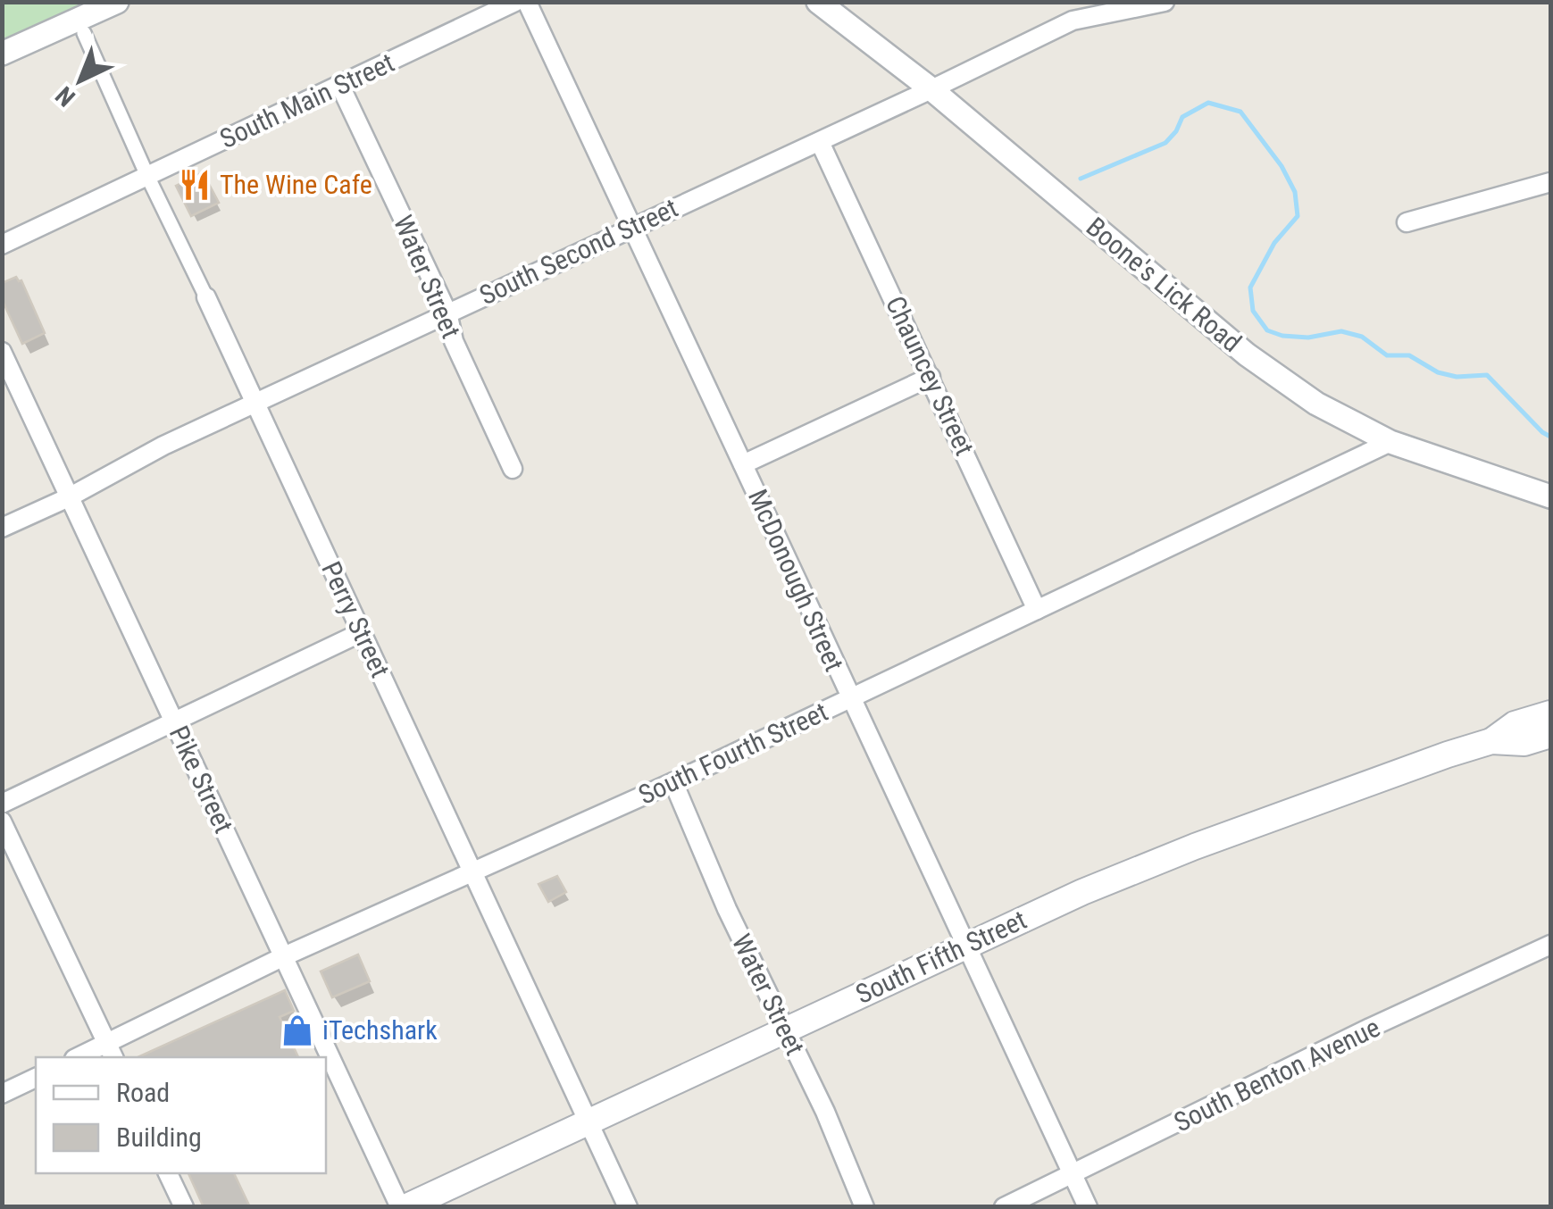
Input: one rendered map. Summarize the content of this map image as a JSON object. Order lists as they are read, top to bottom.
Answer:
{
  "streets": {
    "main road": ["South Fifth Street"],
    "street": [
      "South Main Street",
      "South Second Street",
      "Water Street",
      "Boone's Lick Road",
      "Chauncey Street",
      "McDonough Street",
      "Perry Street",
      "South Fourth Street",
      "Pike Street",
      "South Benton Avenue"
    ]
  },
  "crossings": [
    ["South Main Street", "Water Street"],
    ["South Main Street", "Perry Street"],
    ["South Second Street", "Water Street"],
    ["South Second Street", "Boone's Lick Road"],
    ["South Second Street", "Chauncey Street"],
    ["South Second Street", "McDonough Street"],
    ["South Second Street", "Perry Street"],
    ["South Second Street", "Pike Street"],
    ["Water Street", "South Fourth Street"],
    ["Water Street", "South Fifth Street"],
    ["Boone's Lick Road", "South Fourth Street"],
    ["Chauncey Street", "South Fourth Street"],
    ["McDonough Street", "South Fourth Street"],
    ["McDonough Street", "South Fifth Street"],
    ["McDonough Street", "South Benton Avenue"],
    ["Perry Street", "South Fourth Street"],
    ["Perry Street", "South Fifth Street"],
    ["South Fourth Street", "Pike Street"],
    ["Pike Street", "South Fifth Street"]
  ],
  "places": {
    "restaurant": ["The Wine Cafe"],
    "shop": ["iTechshark"]
  },
  "legend": ["Road", "Building"],
  "north": "bottom left"
}
